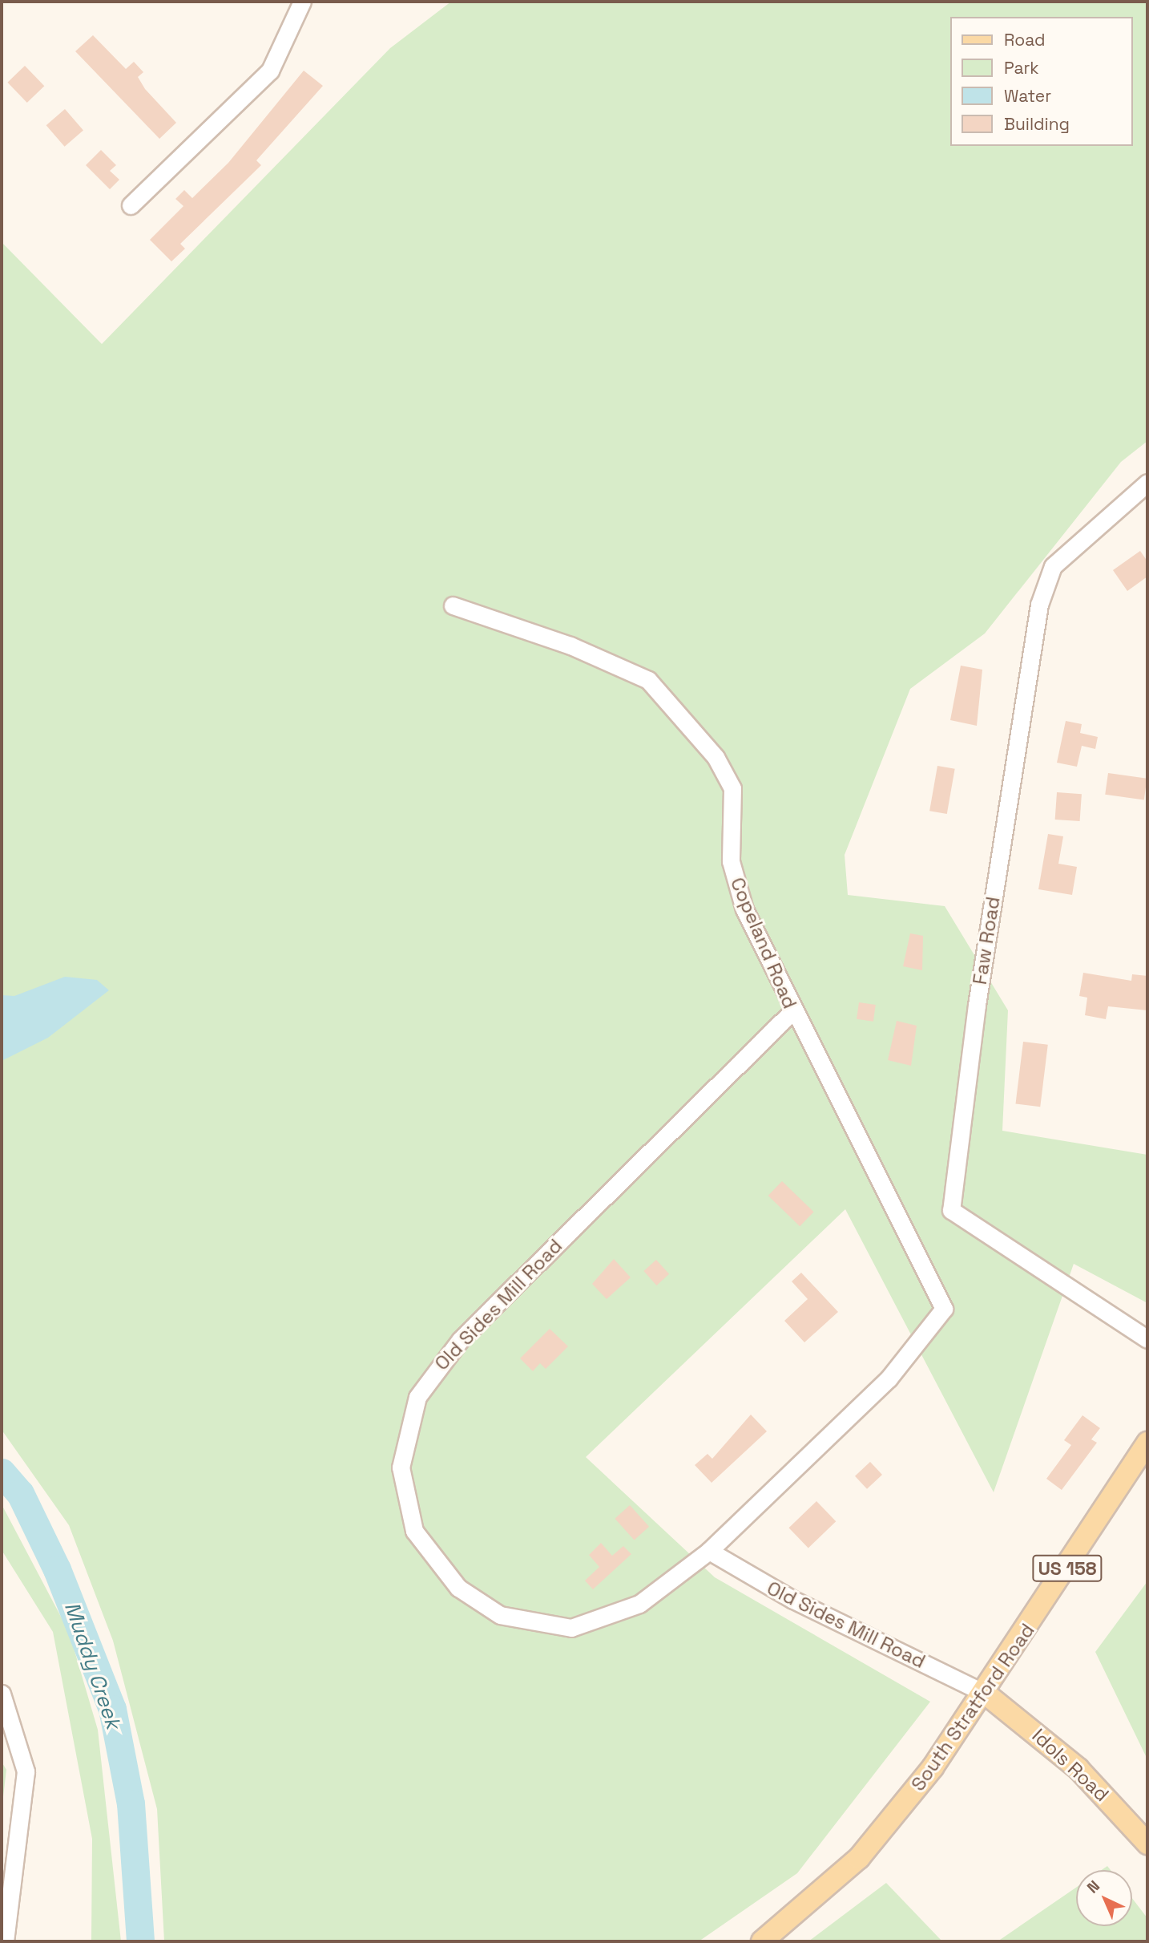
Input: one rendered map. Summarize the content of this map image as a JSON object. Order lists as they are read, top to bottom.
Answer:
{
  "streets": {
    "main road": ["US 158", "South Stratford Road", "Idols Road"],
    "street": ["Faw Road", "Copeland Road", "Old Sides Mill Road"]
  },
  "crossings": [
    ["Copeland Road", "Old Sides Mill Road"],
    ["Old Sides Mill Road", "South Stratford Road"],
    ["Old Sides Mill Road", "Idols Road"],
    ["South Stratford Road", "Idols Road"]
  ],
  "water": ["Muddy Creek"],
  "legend": [
    "Road",
    "Park",
    "Water",
    "Building"
  ],
  "north": "top left"
}
